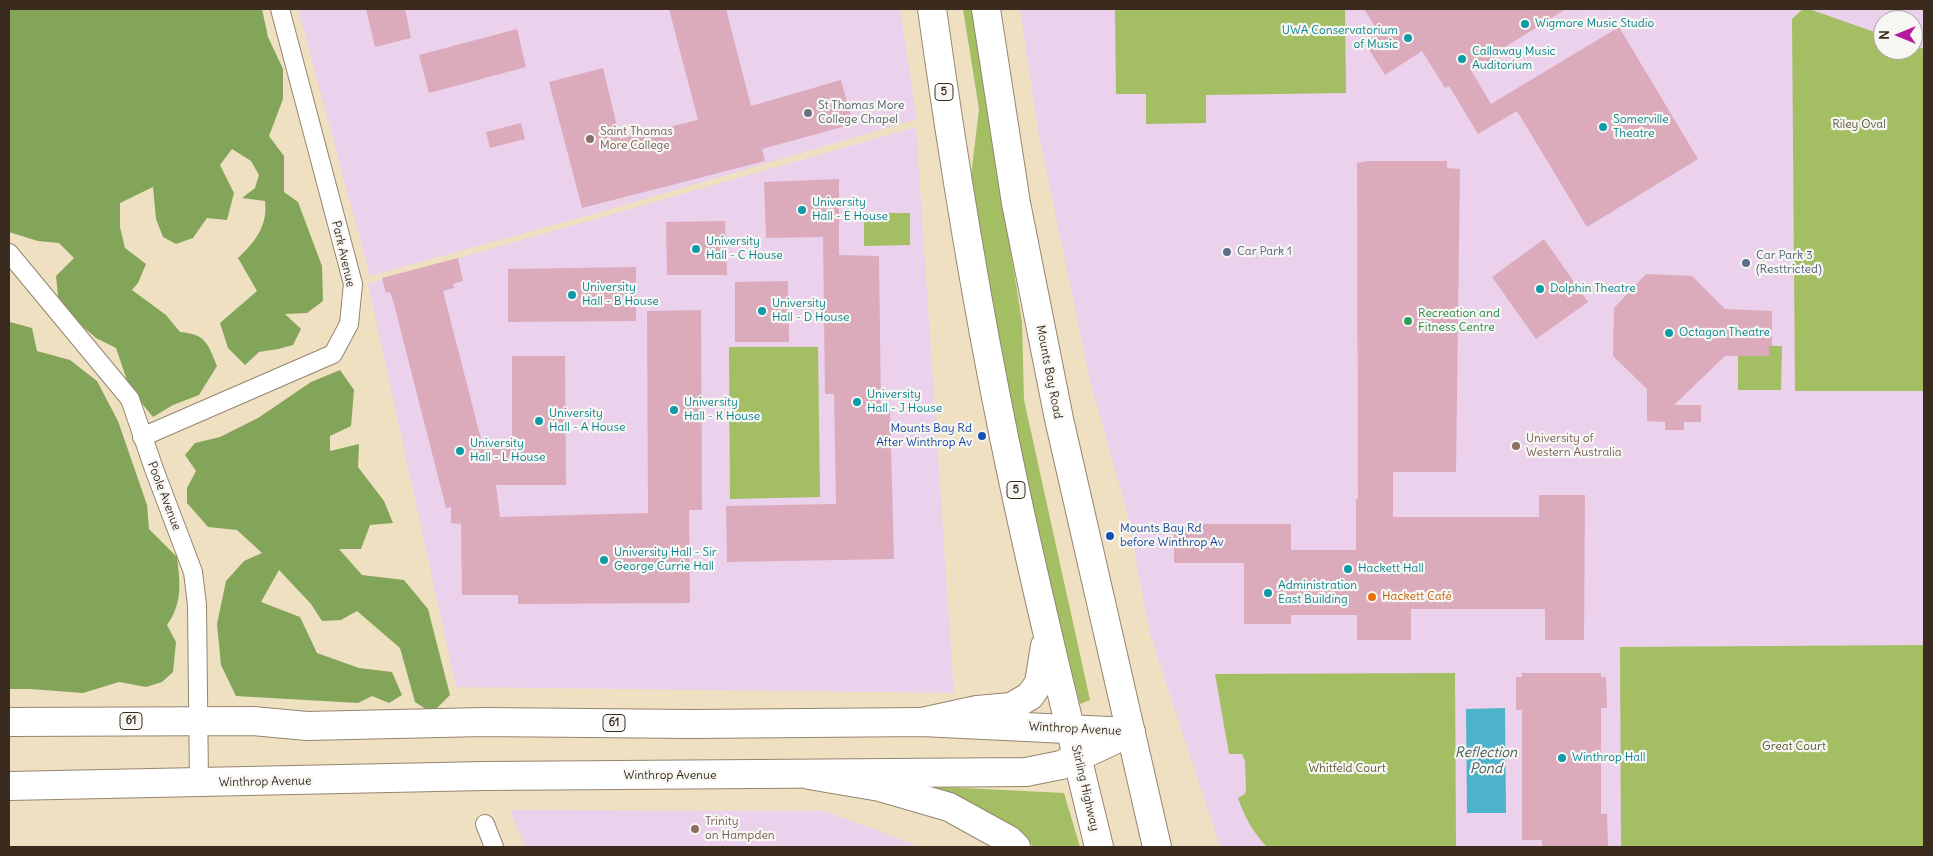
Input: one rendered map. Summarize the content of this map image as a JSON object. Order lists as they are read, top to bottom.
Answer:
{
  "streets": {
    "main road": [
      "5",
      "Mounts Bay Road",
      "61",
      "Winthrop Avenue",
      "Stirling Highway"
    ],
    "street": ["Park Avenue", "Poole Avenue"]
  },
  "crossings": [
    ["5", "61"],
    ["5", "Winthrop Avenue"],
    ["5", "Stirling Highway"],
    ["Park Avenue", "Poole Avenue"],
    ["Mounts Bay Road", "Winthrop Avenue"],
    ["Poole Avenue", "Winthrop Avenue"],
    ["61", "Winthrop Avenue"],
    ["Winthrop Avenue", "Stirling Highway"]
  ],
  "water": ["Reflection Pond"],
  "parks": ["Riley Oval", "Great Court", "Whitfeld Court"],
  "places": [
    "Wigmore Music Studio",
    "UWA Conservatorium of Music",
    "Callaway Music Auditorium",
    "St Thomas More College Chapel",
    "Somerville Theatre",
    "Saint Thomas More College",
    "University Hall - E House",
    "University Hall - C House",
    "Car Park 1",
    "Car Park 3 (Resttricted)",
    "Dolphin Theatre",
    "University Hall - B House",
    "University Hall - D House",
    "Recreation and Fitness Centre",
    "Octagon Theatre",
    "University Hall - J House",
    "University Hall - K House",
    "University Hall - A House",
    "Mounts Bay Rd After Winthrop Av",
    "University of Western Australia",
    "University Hall - L House",
    "Mounts Bay Rd before Winthrop Av",
    "University Hall - Sir George Currie Hall",
    "Hackett Hall",
    "Administration East Building",
    "Hackett Café",
    "Winthrop Hall",
    "Trinity on Hampden"
  ],
  "north": "left"
}
